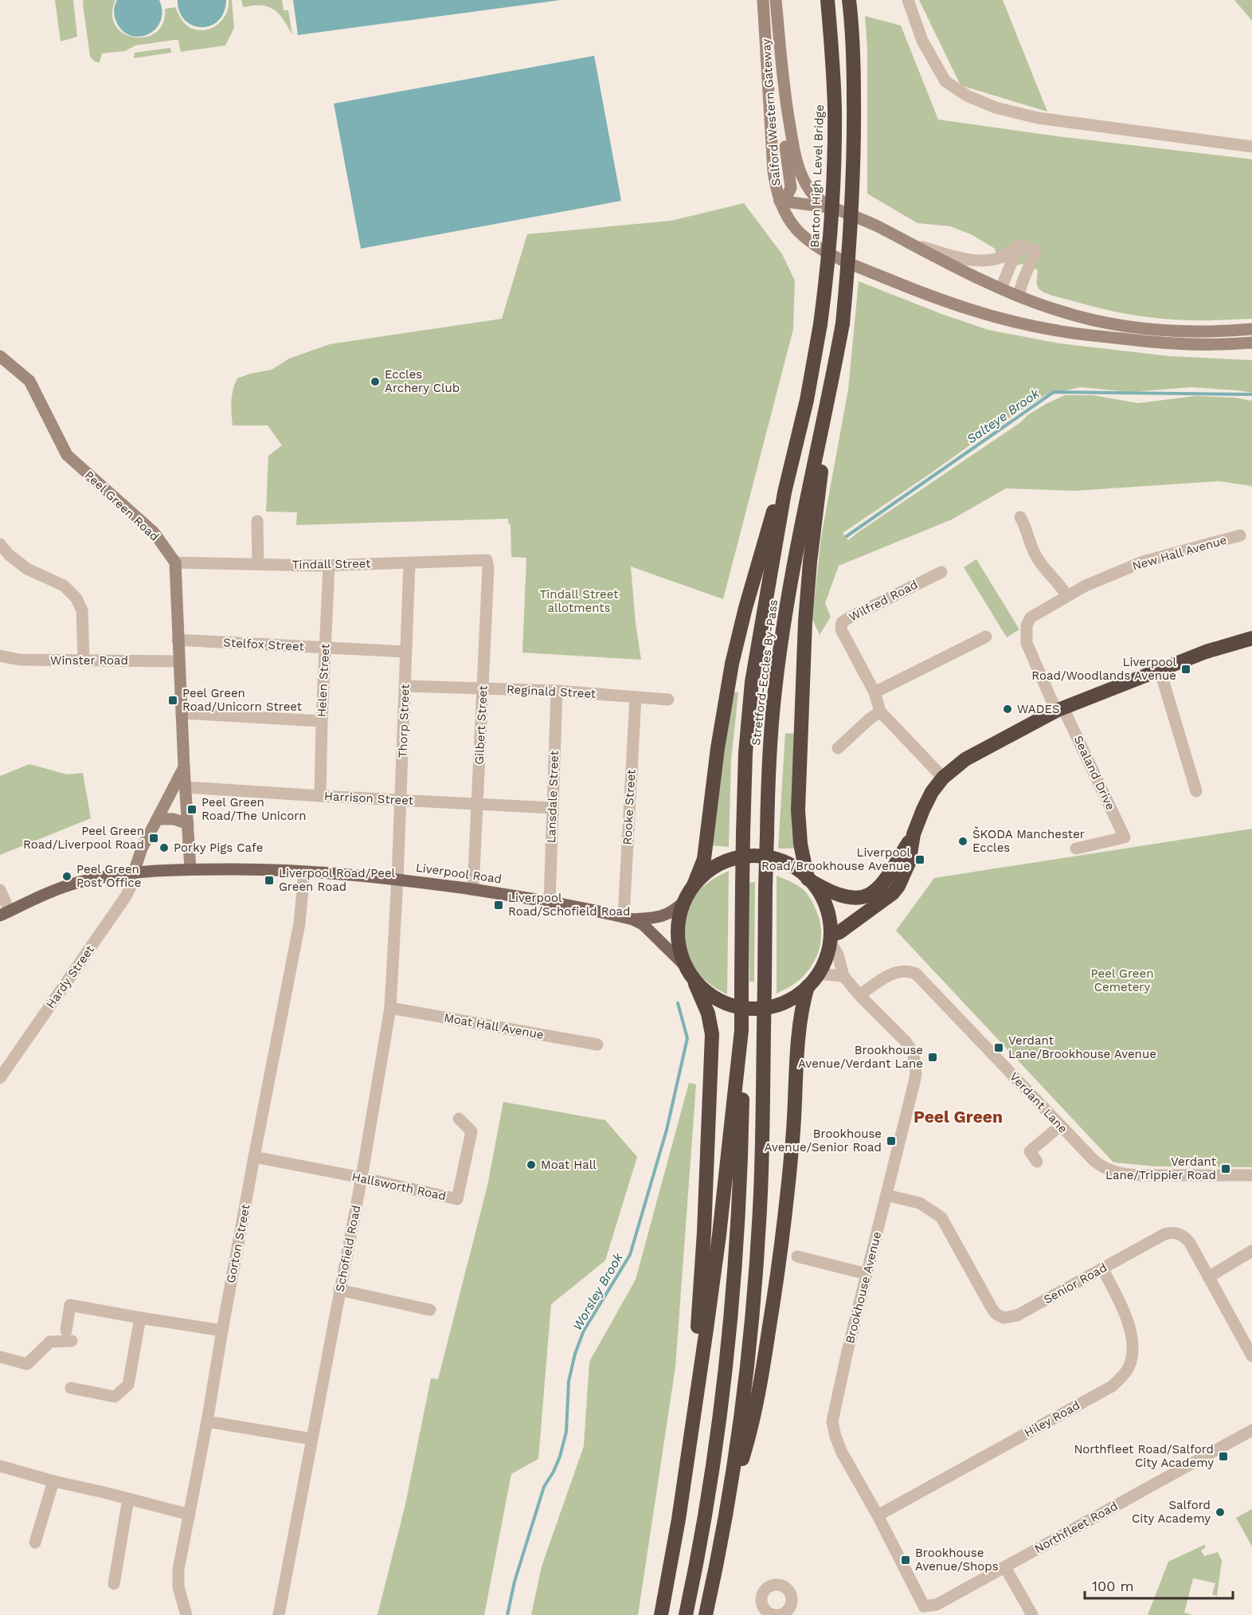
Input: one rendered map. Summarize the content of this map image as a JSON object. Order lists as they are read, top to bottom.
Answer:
{
  "streets": {
    "highway": ["Barton High Level Bridge", "Stretford-Eccles By-Pass"],
    "main road": ["Liverpool Road"],
    "street": [
      "Salford Western Gateway",
      "Peel Green Road",
      "New Hall Avenue",
      "Tindall Street",
      "Wilfred Road",
      "Stelfox Street",
      "Winster Road",
      "Helen Street",
      "Reginald Street",
      "Thorp Street",
      "Gilbert Street",
      "Sealand Drive",
      "Lansdale Street",
      "Harrison Street",
      "Rooke Street",
      "Hardy Street",
      "Moat Hall Avenue",
      "Verdant Lane",
      "Hallsworth Road",
      "Gorton Street",
      "Schofield Road",
      "Senior Road",
      "Brookhouse Avenue",
      "Hiley Road",
      "Northfleet Road"
    ]
  },
  "crossings": [
    ["Barton High Level Bridge", "Stretford-Eccles By-Pass"],
    ["Peel Green Road", "Tindall Street"],
    ["New Hall Avenue", "Sealand Drive"],
    ["Tindall Street", "Helen Street"],
    ["Tindall Street", "Thorp Street"],
    ["Tindall Street", "Gilbert Street"],
    ["Stelfox Street", "Helen Street"],
    ["Stelfox Street", "Thorp Street"],
    ["Helen Street", "Harrison Street"],
    ["Reginald Street", "Thorp Street"],
    ["Reginald Street", "Gilbert Street"],
    ["Reginald Street", "Lansdale Street"],
    ["Reginald Street", "Rooke Street"],
    ["Thorp Street", "Harrison Street"],
    ["Thorp Street", "Liverpool Road"],
    ["Thorp Street", "Schofield Road"],
    ["Gilbert Street", "Harrison Street"],
    ["Gilbert Street", "Liverpool Road"],
    ["Lansdale Street", "Harrison Street"],
    ["Lansdale Street", "Liverpool Road"],
    ["Rooke Street", "Liverpool Road"],
    ["Liverpool Road", "Hardy Street"],
    ["Liverpool Road", "Gorton Street"],
    ["Liverpool Road", "Schofield Road"],
    ["Liverpool Road", "Brookhouse Avenue"],
    ["Moat Hall Avenue", "Schofield Road"],
    ["Verdant Lane", "Brookhouse Avenue"],
    ["Hallsworth Road", "Gorton Street"],
    ["Hallsworth Road", "Schofield Road"],
    ["Senior Road", "Brookhouse Avenue"],
    ["Senior Road", "Hiley Road"],
    ["Brookhouse Avenue", "Hiley Road"],
    ["Brookhouse Avenue", "Northfleet Road"]
  ],
  "districts": ["Peel Green"],
  "water": ["Salteye Brook", "Worsley Brook"],
  "parks": ["Tindall Street allotments", "Peel Green Cemetery"],
  "places": {
    "other": [
      "Eccles Archery Club",
      "WADES",
      "ŠKODA Manchester Eccles",
      "Porky Pigs Cafe",
      "Peel Green Post Office",
      "Moat Hall",
      "Salford City Academy"
    ],
    "transit": [
      "Liverpool Road/Woodlands Avenue",
      "Peel Green Road/Unicorn Street",
      "Peel Green Road/The Unicorn",
      "Peel Green Road/Liverpool Road",
      "Liverpool Road/Brookhouse Avenue",
      "Liverpool Road/Peel Green Road",
      "Liverpool Road/Schofield Road",
      "Verdant Lane/Brookhouse Avenue",
      "Brookhouse Avenue/Verdant Lane",
      "Brookhouse Avenue/Senior Road",
      "Verdant Lane/Trippier Road",
      "Northfleet Road/Salford City Academy",
      "Brookhouse Avenue/Shops"
    ]
  },
  "scale_bar": "100 m"
}
